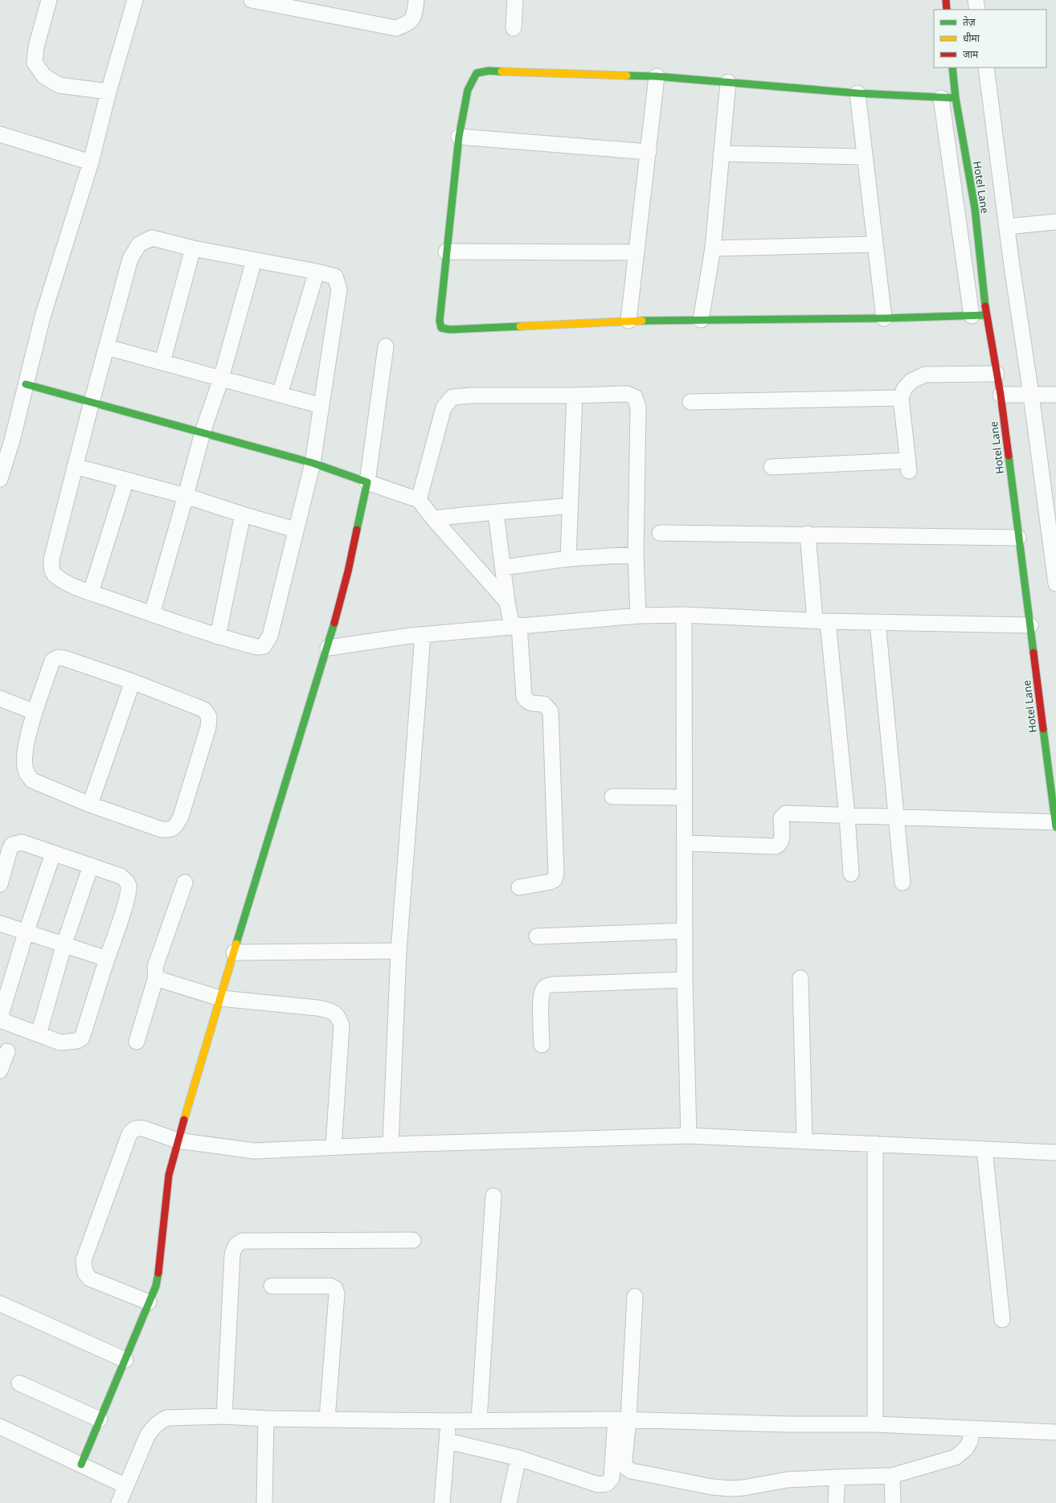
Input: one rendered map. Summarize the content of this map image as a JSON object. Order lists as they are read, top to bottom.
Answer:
{
  "streets": {
    "street": ["Hotel Lane"]
  },
  "legend": ["तेज़", "धीमा", "जाम"]
}
